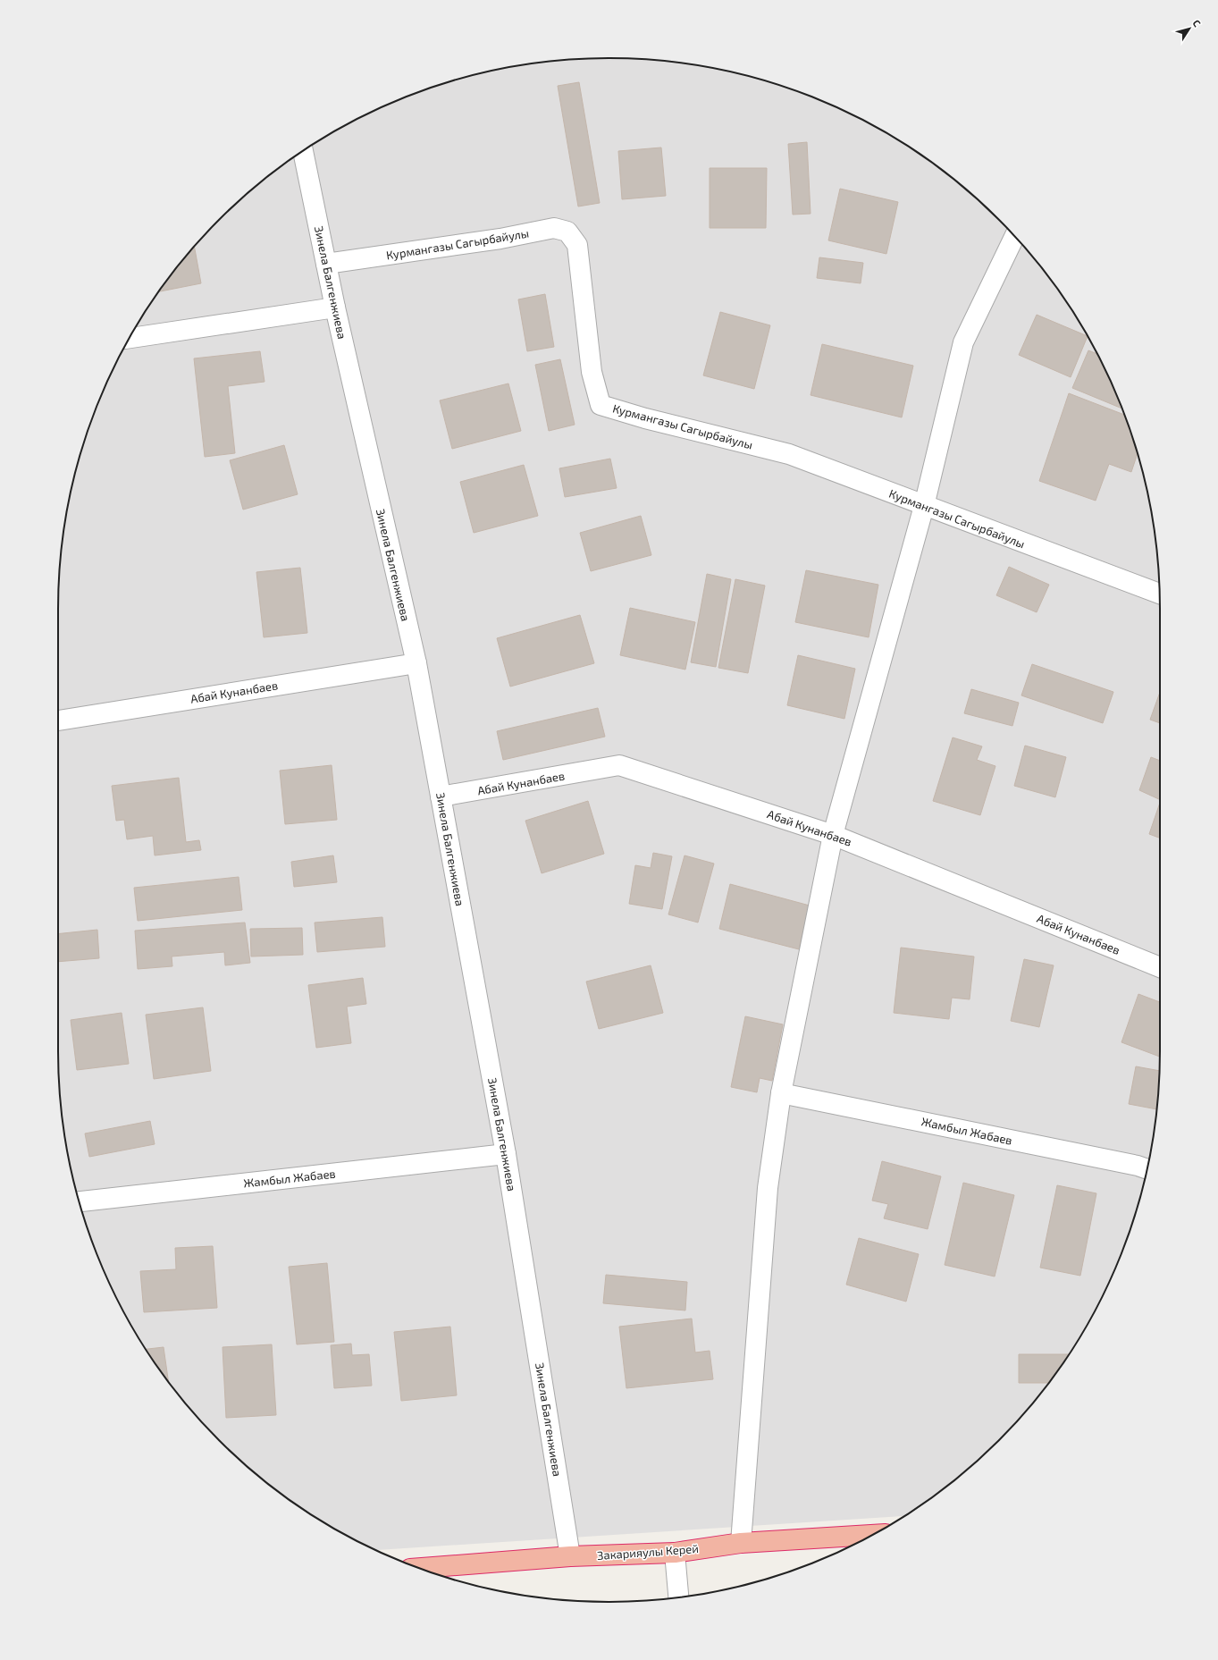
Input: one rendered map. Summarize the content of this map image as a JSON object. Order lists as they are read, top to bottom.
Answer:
{
  "streets": {
    "highway": ["Закарияулы Керей"],
    "street": [
      "Курмангазы Сагырбайулы",
      "Зинела Балгенжиева",
      "Абай Кунанбаев",
      "Жамбыл Жабаев"
    ]
  },
  "crossings": [
    ["Курмангазы Сагырбайулы", "Зинела Балгенжиева"],
    ["Зинела Балгенжиева", "Абай Кунанбаев"],
    ["Зинела Балгенжиева", "Жамбыл Жабаев"],
    ["Зинела Балгенжиева", "Закарияулы Керей"]
  ],
  "north": "top right"
}
